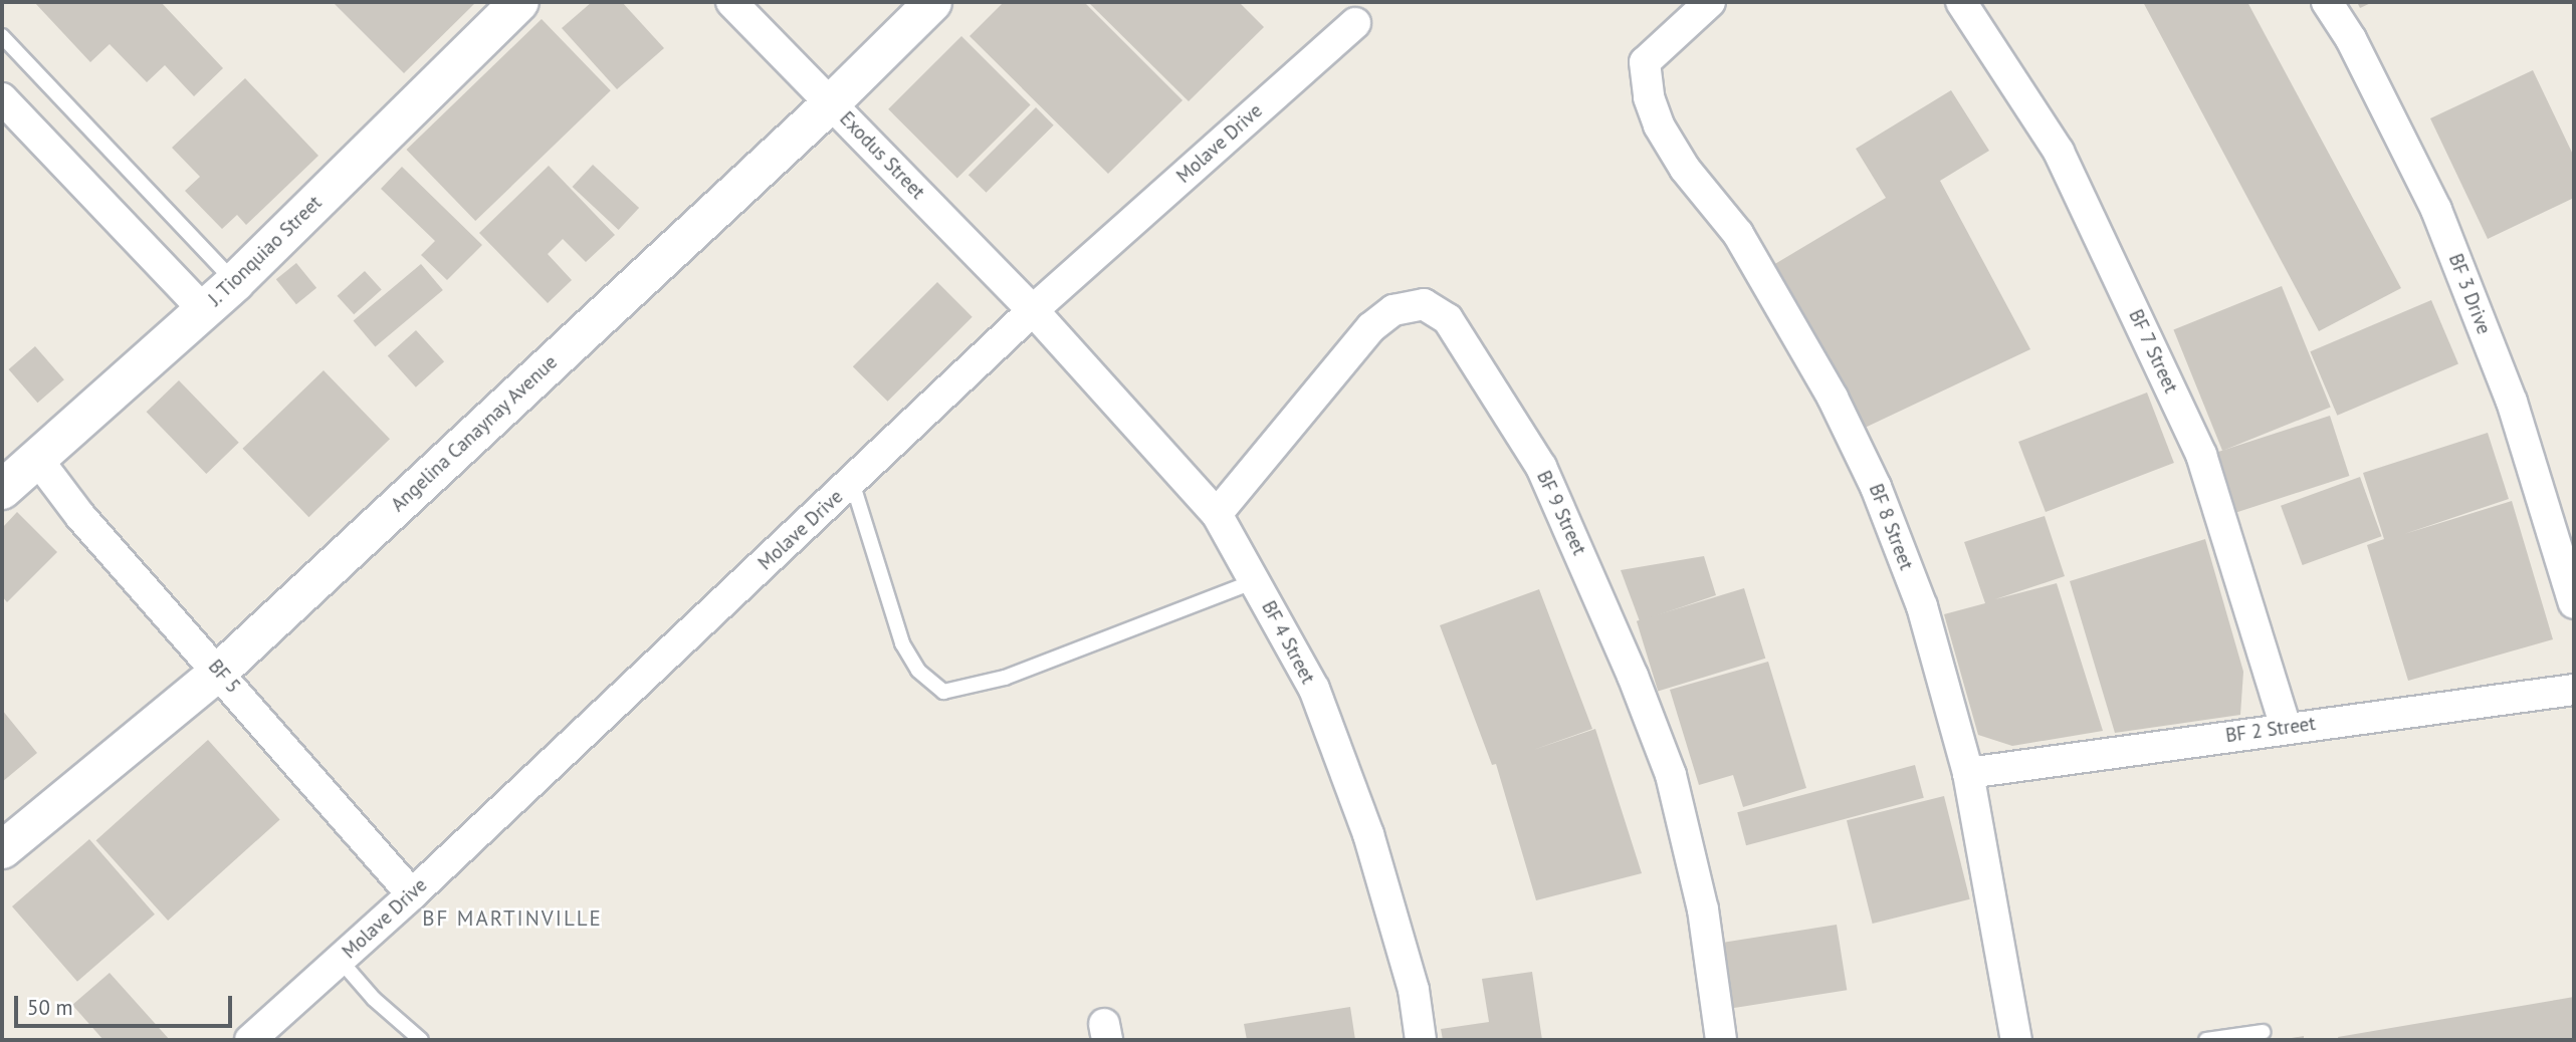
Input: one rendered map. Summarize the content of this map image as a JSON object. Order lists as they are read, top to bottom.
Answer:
{
  "streets": {
    "main road": ["J. Tionquiao Street"],
    "street": [
      "Molave Drive",
      "Exodus Street",
      "BF 3 Drive",
      "BF 7 Street",
      "Angelina Canaynay Avenue",
      "BF 9 Street",
      "BF 8 Street",
      "BF 4 Street",
      "BF 5",
      "BF 2 Street"
    ]
  },
  "crossings": [
    ["Molave Drive", "Exodus Street"],
    ["Molave Drive", "BF 4 Street"],
    ["Molave Drive", "BF 5"],
    ["Exodus Street", "Angelina Canaynay Avenue"],
    ["Exodus Street", "BF 4 Street"],
    ["J. Tionquiao Street", "BF 5"],
    ["BF 7 Street", "BF 2 Street"],
    ["Angelina Canaynay Avenue", "BF 5"],
    ["BF 9 Street", "BF 4 Street"],
    ["BF 8 Street", "BF 2 Street"]
  ],
  "districts": ["BF MARTINVILLE"],
  "scale_bar": "50 m"
}
